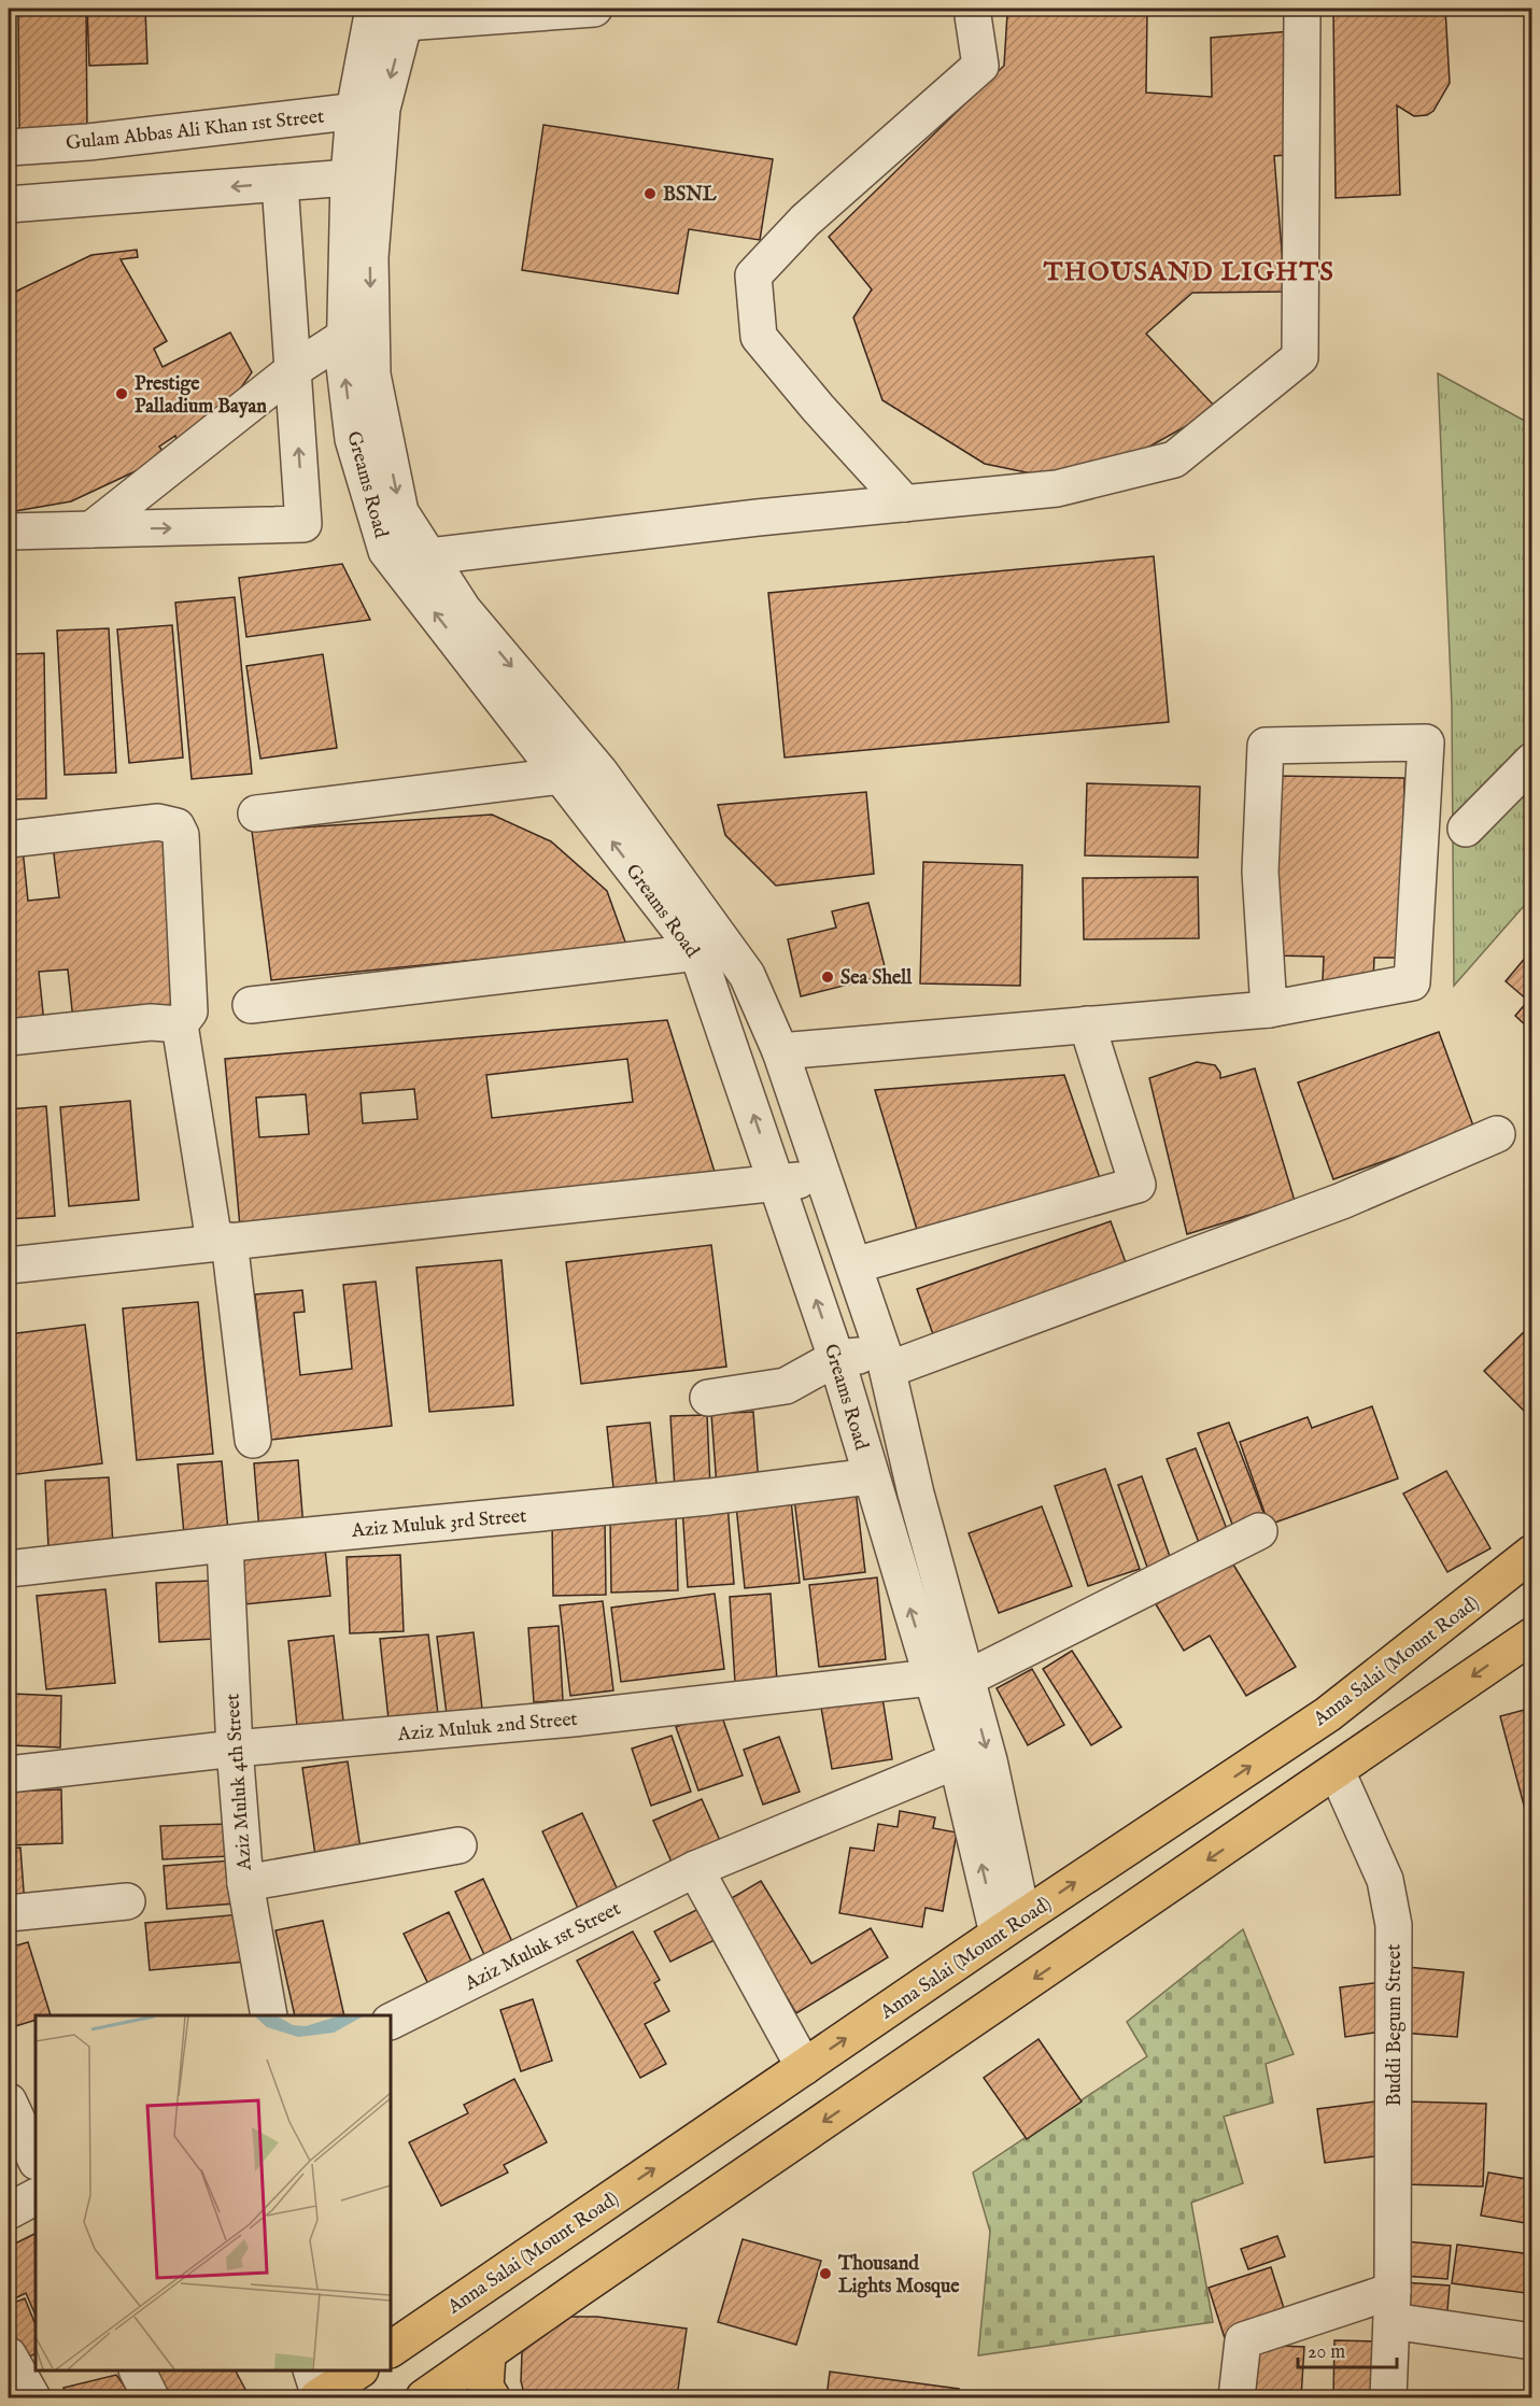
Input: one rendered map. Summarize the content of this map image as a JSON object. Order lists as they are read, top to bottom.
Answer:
{
  "streets": {
    "main road": ["Anna Salai (Mount Road)"],
    "street": [
      "Gulam Abbas Ali Khan 1st Street",
      "Greams Road",
      "Aziz Muluk 3rd Street",
      "Aziz Muluk 2nd Street",
      "Aziz Muluk 4th Street",
      "Aziz Muluk 1st Street",
      "Buddi Begum Street"
    ]
  },
  "crossings": [
    ["Gulam Abbas Ali Khan 1st Street", "Greams Road"],
    ["Greams Road", "Aziz Muluk 3rd Street"],
    ["Greams Road", "Anna Salai (Mount Road)"],
    ["Greams Road", "Aziz Muluk 2nd Street"],
    ["Greams Road", "Aziz Muluk 1st Street"],
    ["Aziz Muluk 3rd Street", "Aziz Muluk 4th Street"],
    ["Aziz Muluk 2nd Street", "Aziz Muluk 4th Street"]
  ],
  "districts": ["THOUSAND LIGHTS"],
  "places": [
    "BSNL",
    "Prestige Palladium Bayan",
    "Sea Shell",
    "Thousand Lights Mosque"
  ],
  "scale_bar": "20 m"
}
